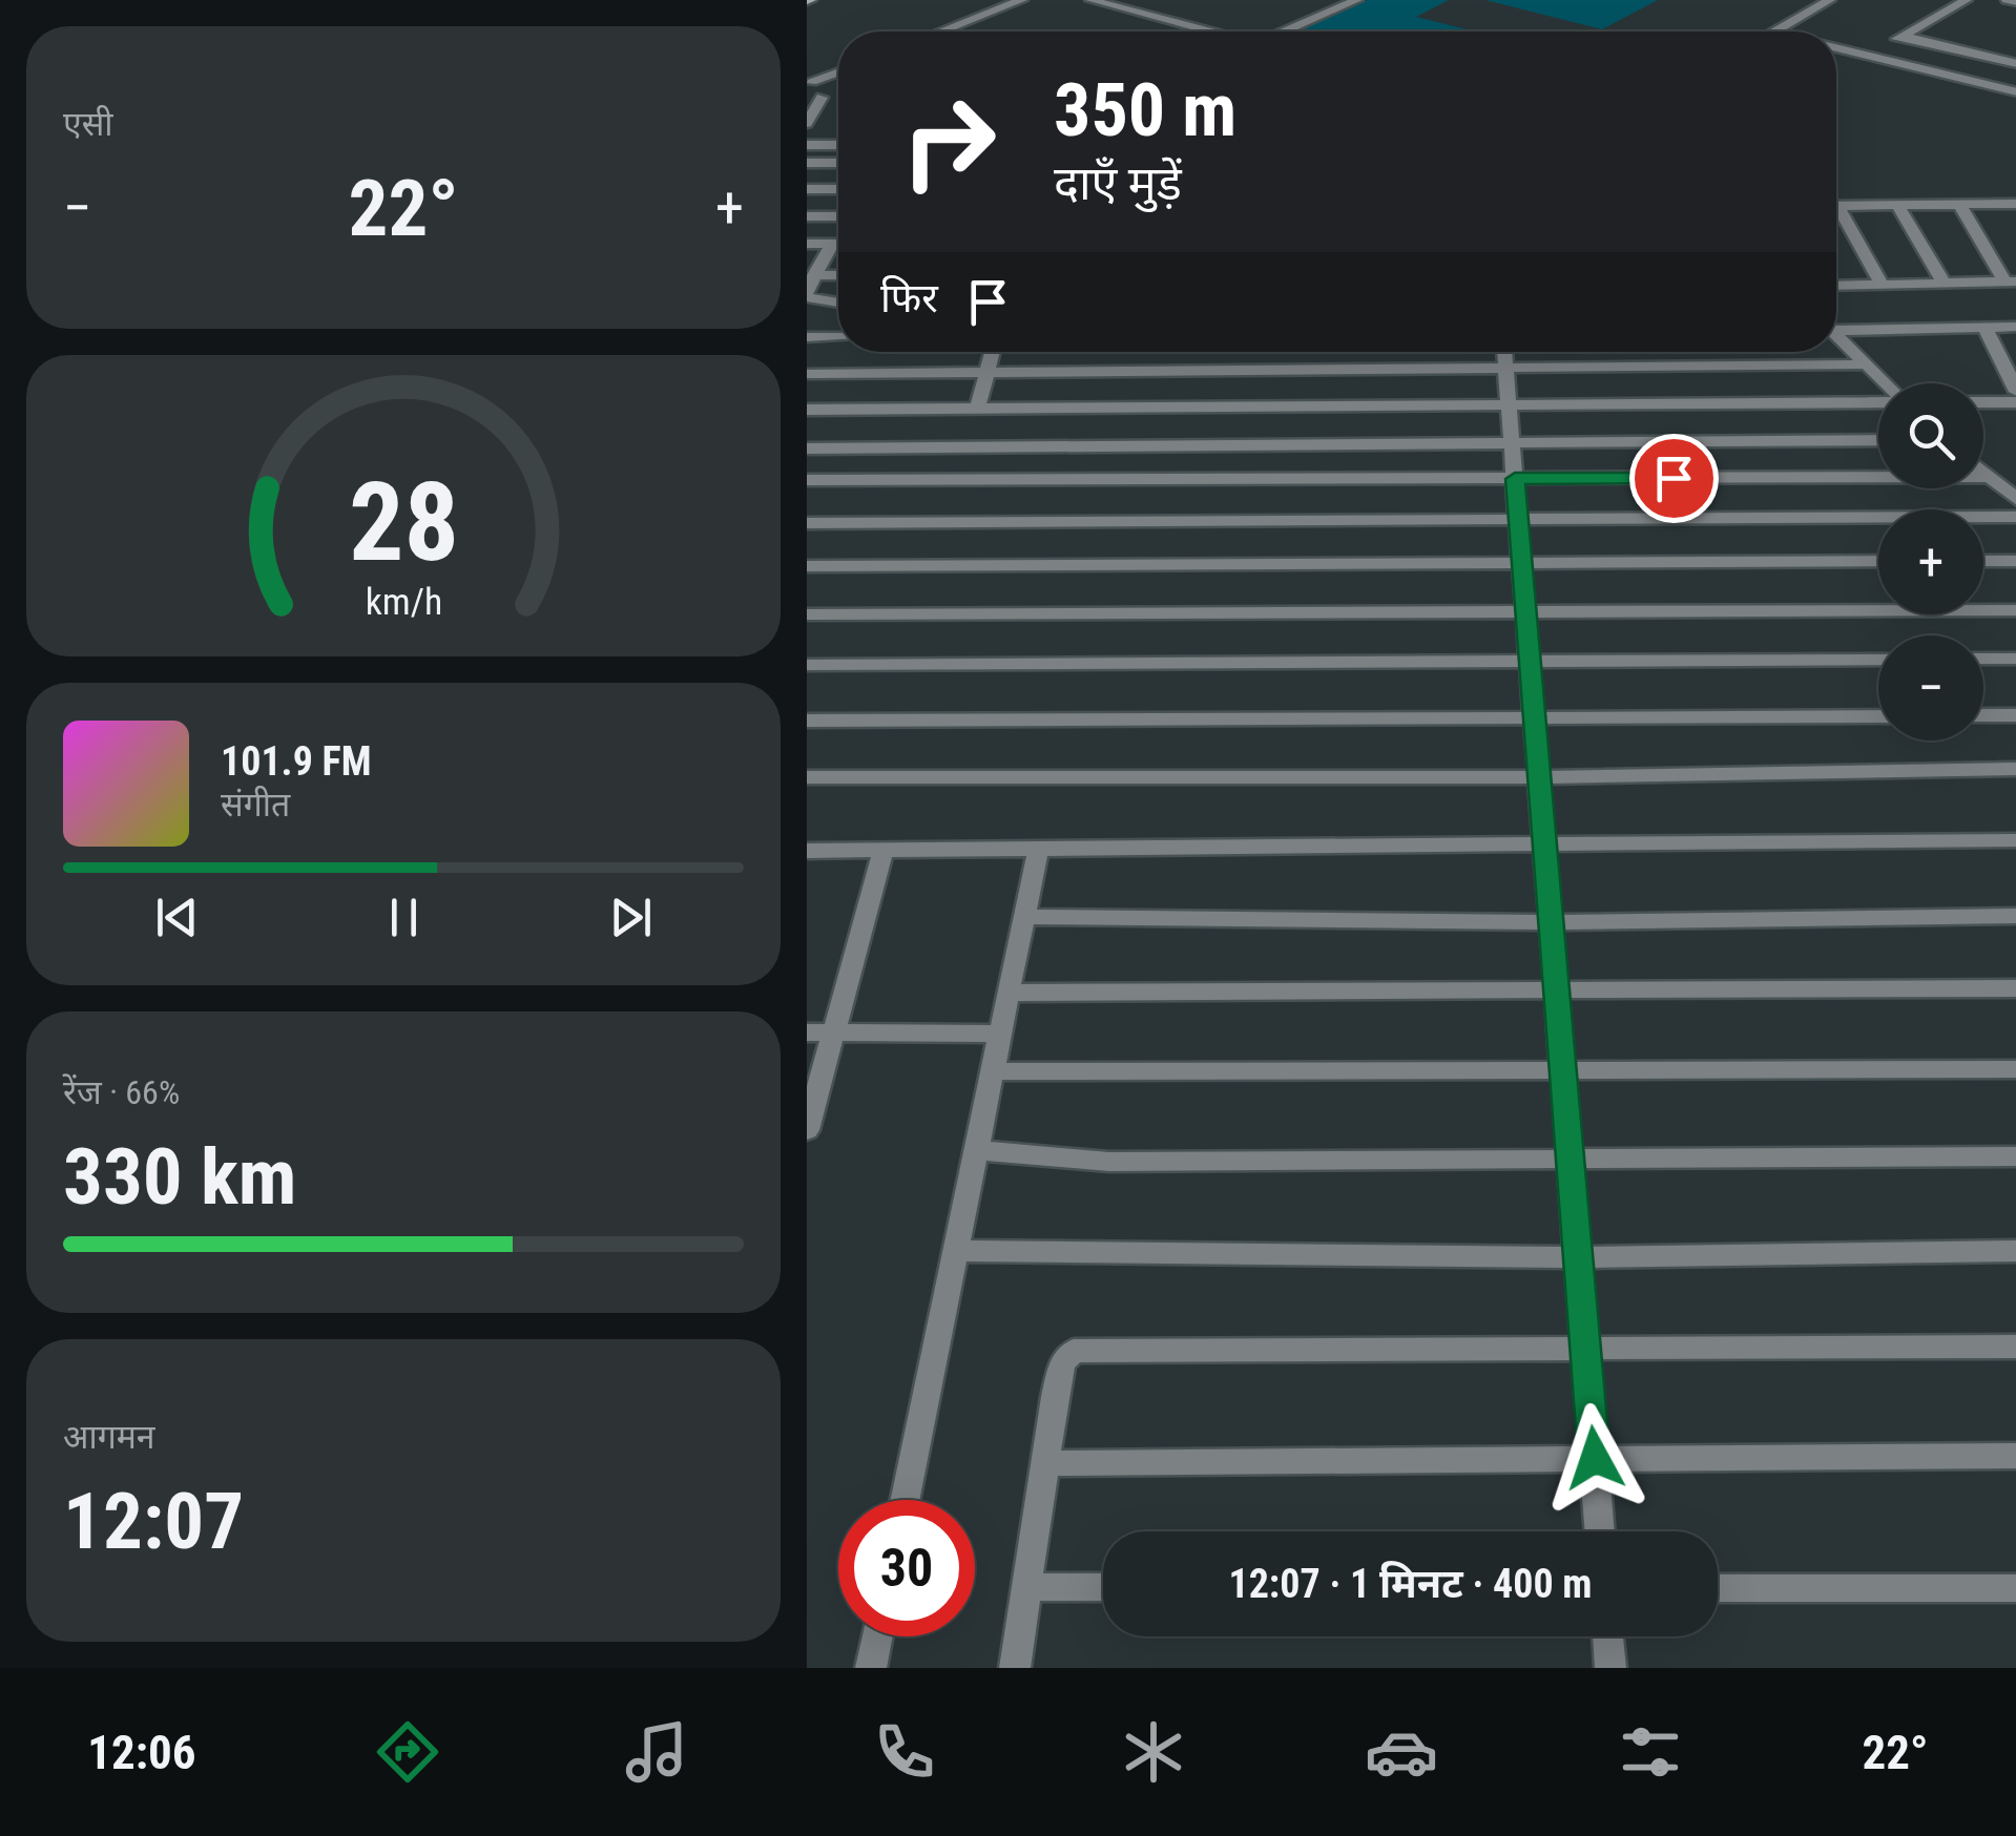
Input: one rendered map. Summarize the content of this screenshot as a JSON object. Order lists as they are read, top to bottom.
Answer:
{
  "page": {
    "tile": [
      "एसी",
      ["रेंज · 66%", "330 km"],
      ["आगमन", "12:07"]
    ],
    "turn": ["350 m", "दाएँ मुड़ें"],
    "heat": ["−", "22°", "+"],
    "then": "फिर",
    "map_buttons": ["+", "−"],
    "song": ["101.9 FM", "संगीत"],
    "limit": "30",
    "trip": "12:07 · 1 मिनट · 400 m",
    "tabs": ["12:06", "22°"],
    "gauge": ["28", "km/h"]
  }
}
